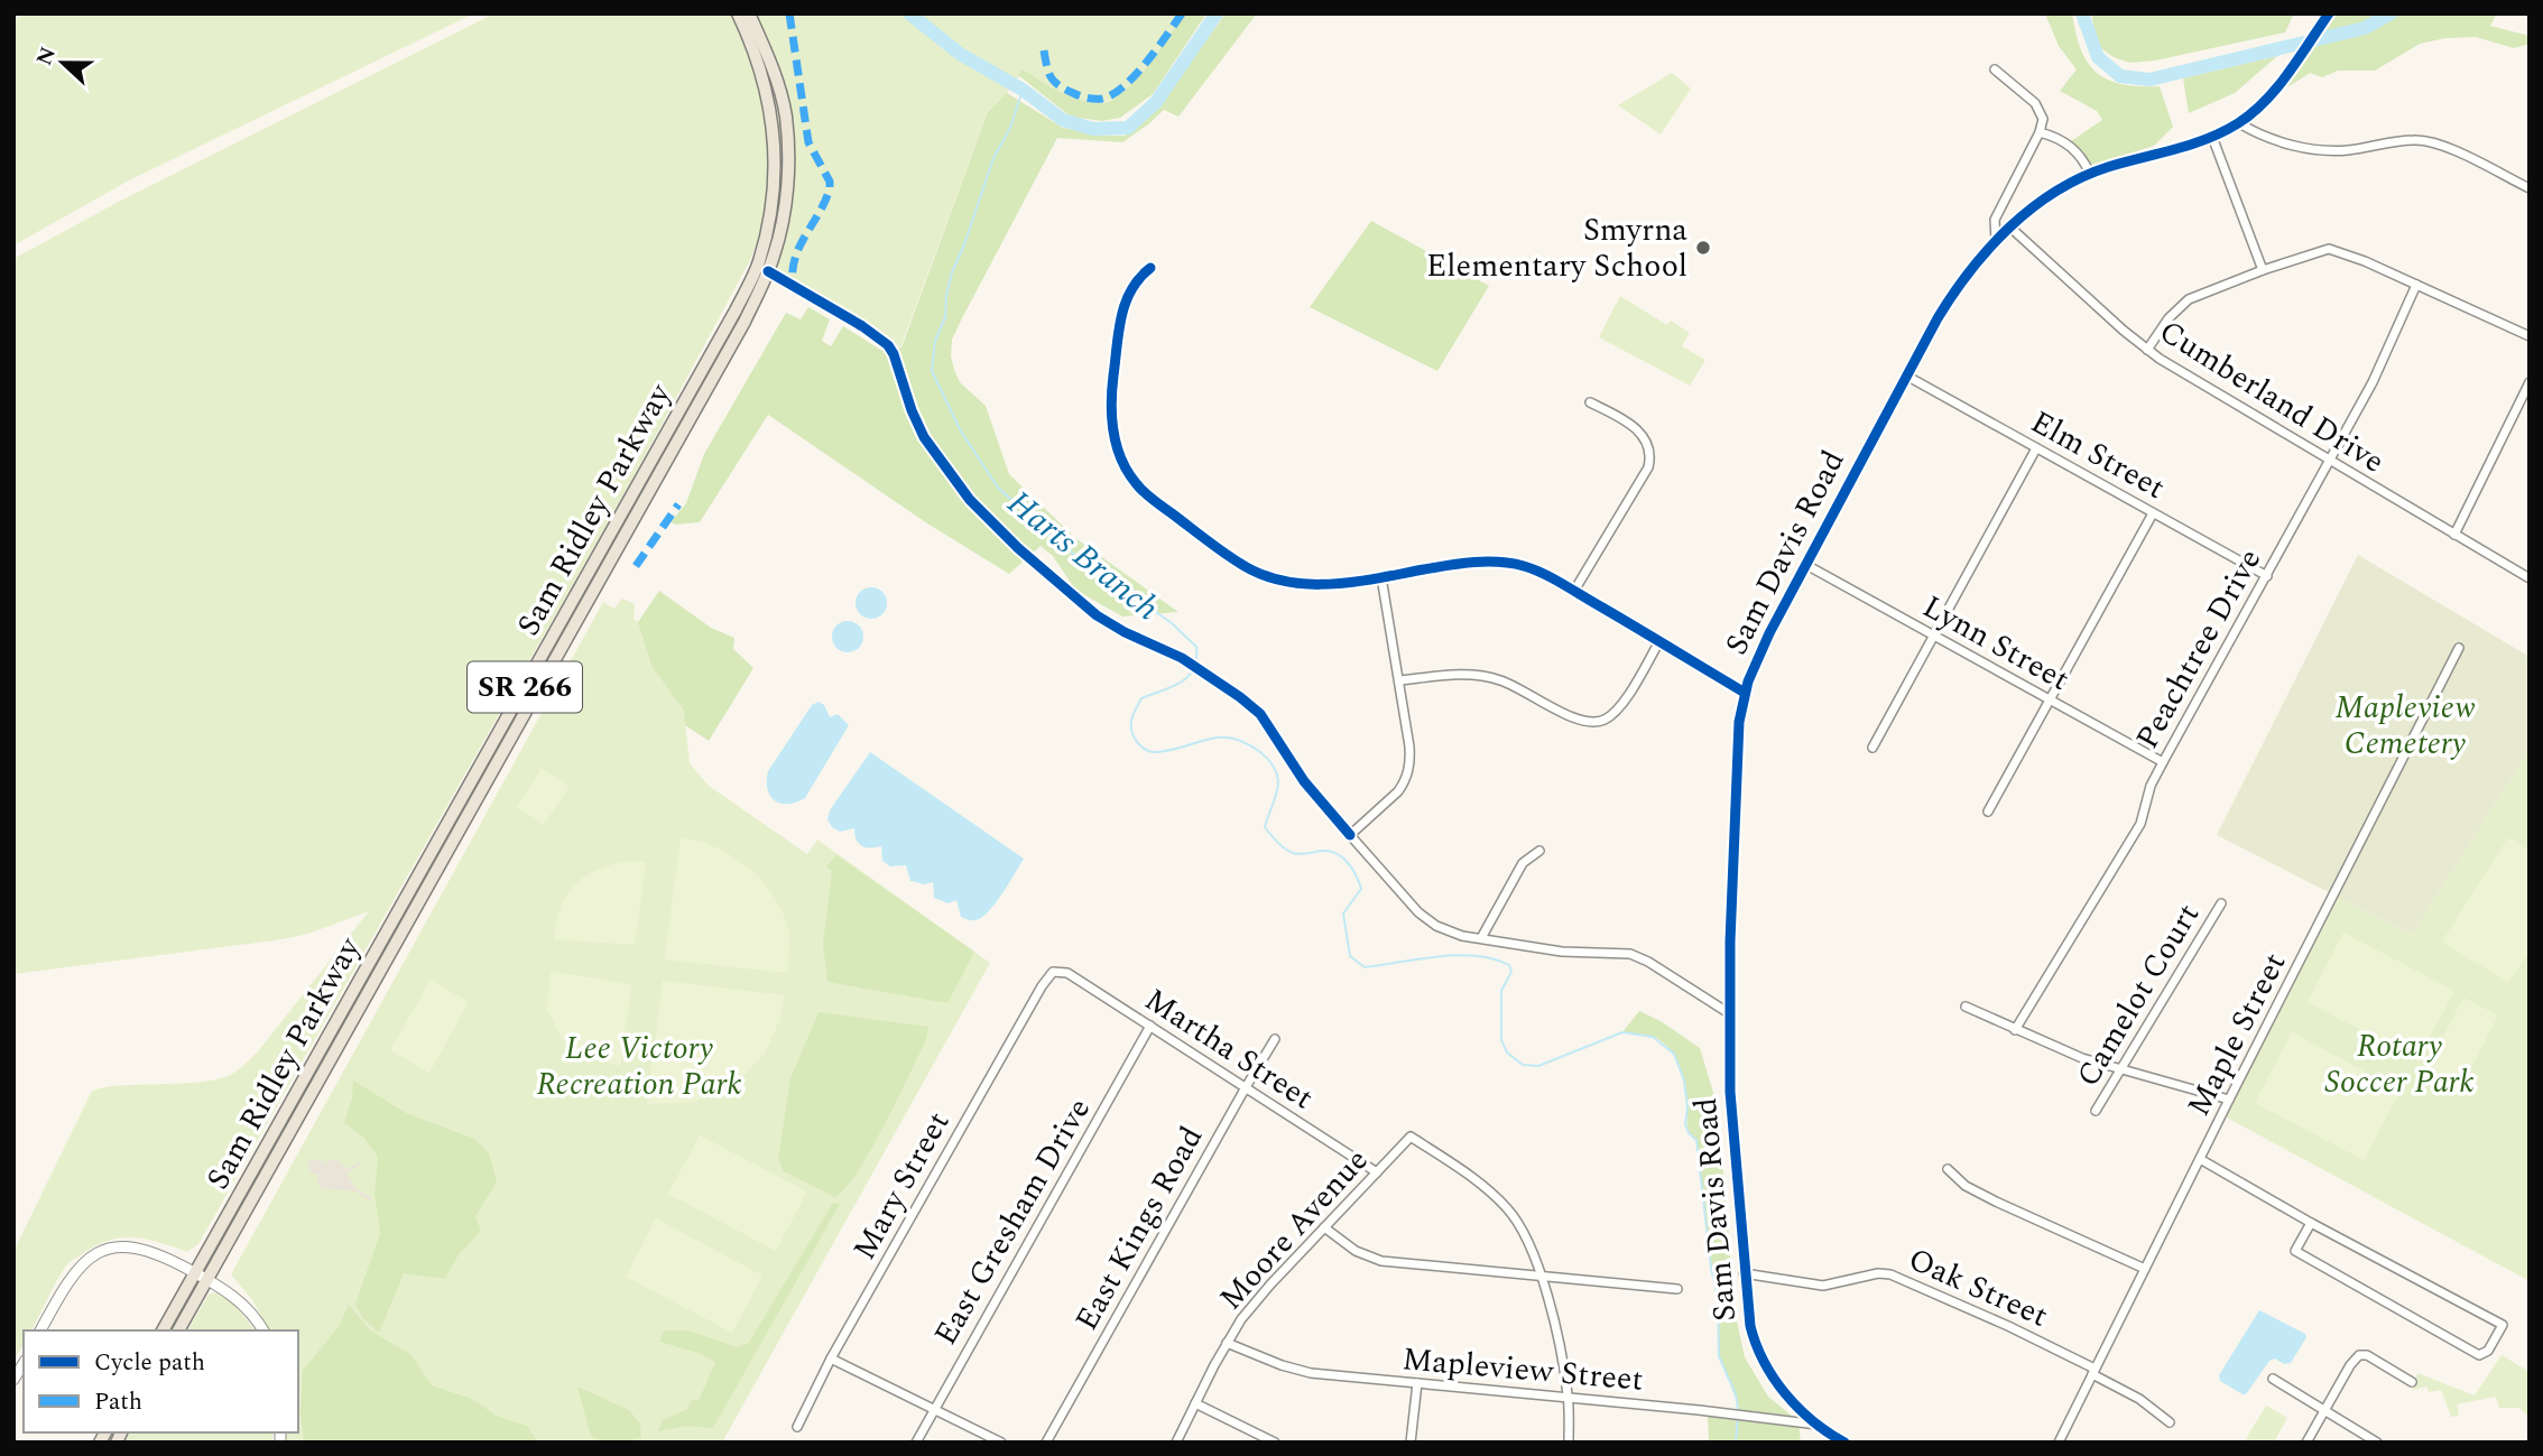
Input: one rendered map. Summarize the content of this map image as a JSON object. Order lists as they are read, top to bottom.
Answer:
{
  "streets": {
    "main road": ["Sam Ridley Parkway", "SR 266"],
    "street": [
      "Cumberland Drive",
      "Elm Street",
      "Sam Davis Road",
      "Lynn Street",
      "Peachtree Drive",
      "Camelot Court",
      "Maple Street",
      "Martha Street",
      "Mary Street",
      "East Gresham Drive",
      "East Kings Road",
      "Moore Avenue",
      "Oak Street",
      "Mapleview Street"
    ]
  },
  "crossings": [
    ["Cumberland Drive", "Sam Davis Road"],
    ["Cumberland Drive", "Peachtree Drive"],
    ["Elm Street", "Sam Davis Road"],
    ["Elm Street", "Peachtree Drive"],
    ["Sam Davis Road", "Lynn Street"],
    ["Sam Davis Road", "Oak Street"],
    ["Sam Davis Road", "Mapleview Street"],
    ["Lynn Street", "Peachtree Drive"],
    ["Maple Street", "Oak Street"],
    ["Martha Street", "Mary Street"],
    ["Martha Street", "East Gresham Drive"],
    ["Martha Street", "East Kings Road"],
    ["Martha Street", "Moore Avenue"],
    ["Moore Avenue", "Mapleview Street"]
  ],
  "water": ["Harts Branch"],
  "parks": ["Mapleview Cemetery", "Rotary Soccer Park", "Lee Victory Recreation Park"],
  "places": ["Smyrna Elementary School"],
  "legend": ["Cycle path", "Path"],
  "north": "left"
}
